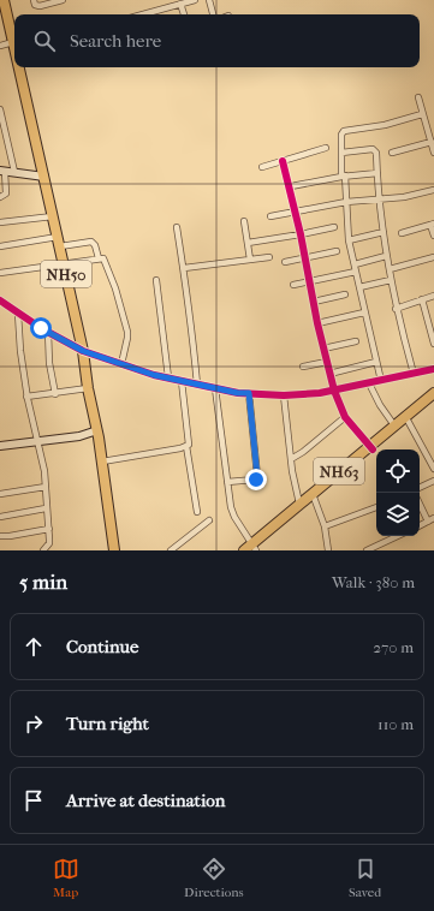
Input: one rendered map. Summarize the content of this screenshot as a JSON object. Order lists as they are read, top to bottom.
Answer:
{
  "streets": {
    "highway": ["NH50", "NH63"]
  },
  "page": {
    "search": "Search here",
    "heading": ["5 min", "Walk · 380 m"],
    "list": [
      ["Continue", "270 m"],
      ["Turn right", "110 m"],
      "Arrive at destination"
    ],
    "nav": ["Map", "Directions", "Saved"]
  }
}
